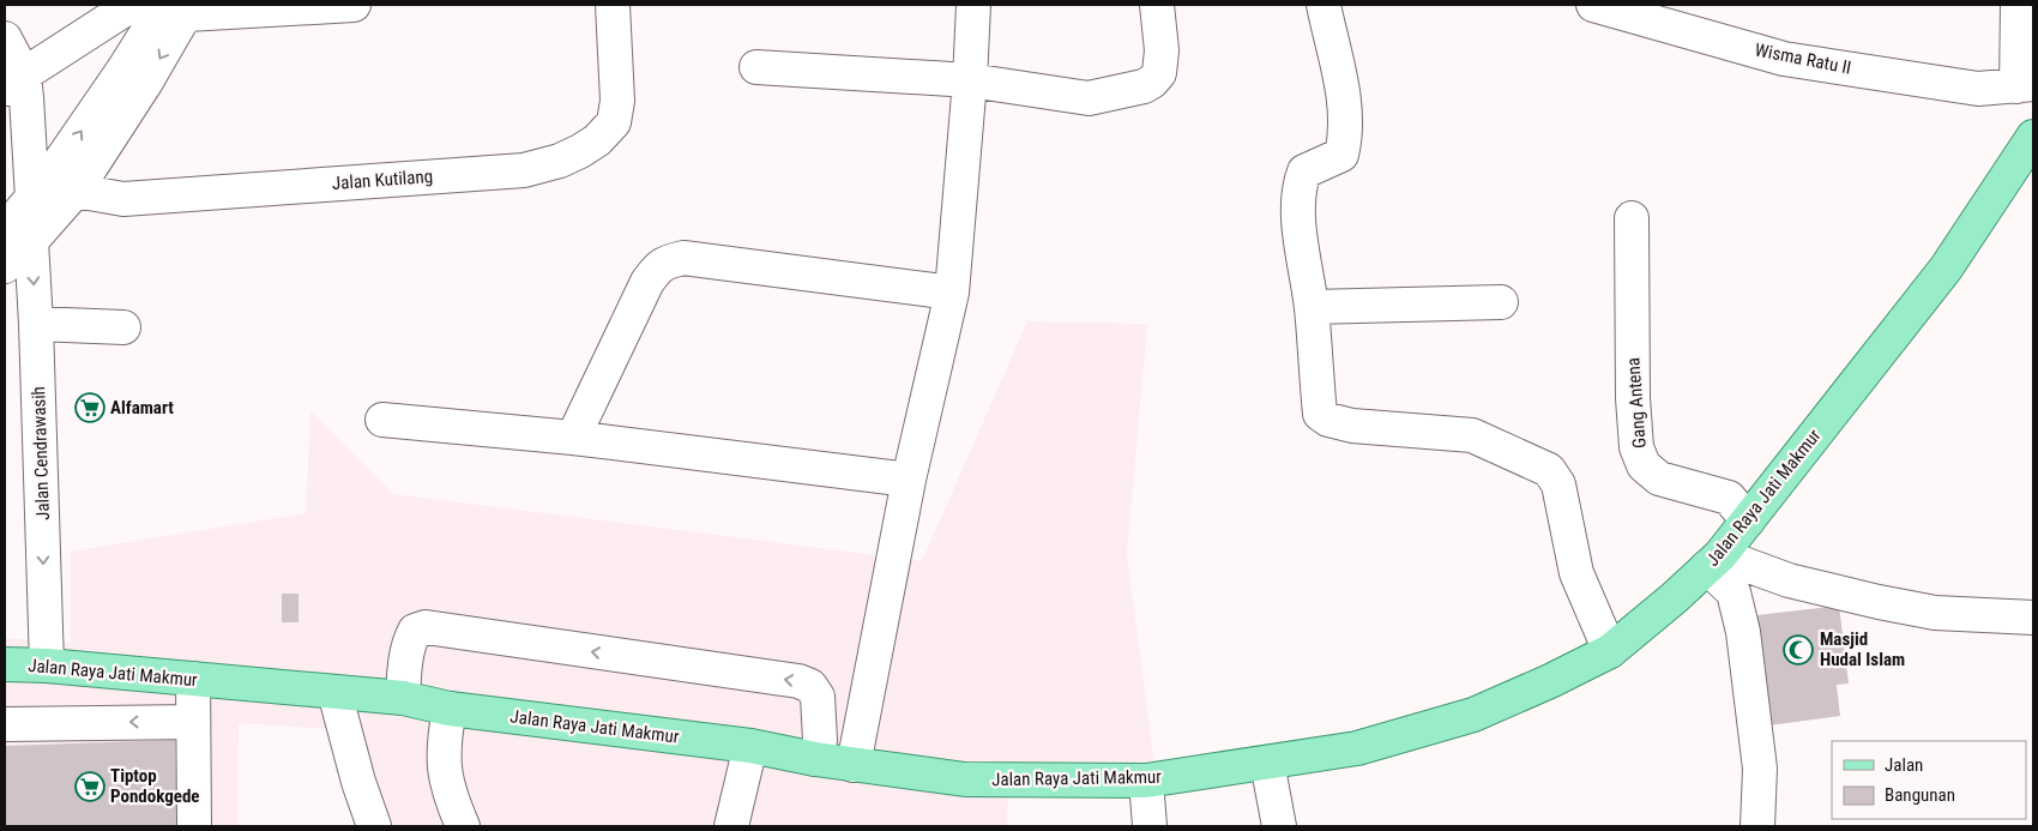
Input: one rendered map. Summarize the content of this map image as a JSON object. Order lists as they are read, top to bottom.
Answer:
{
  "streets": {
    "main road": ["Jalan Raya Jati Makmur"],
    "street": [
      "Wisma Ratu II",
      "Jalan Kutilang",
      "Gang Antena",
      "Jalan Cendrawasih"
    ]
  },
  "crossings": [
    ["Jalan Kutilang", "Jalan Cendrawasih"],
    ["Gang Antena", "Jalan Raya Jati Makmur"],
    ["Jalan Cendrawasih", "Jalan Raya Jati Makmur"]
  ],
  "one_way": ["Jalan Cendrawasih"],
  "places": {
    "supermarket": ["Alfamart", "Tiptop Pondokgede"],
    "mosque": ["Masjid Hudal Islam"]
  },
  "legend": ["Jalan", "Bangunan"]
}
